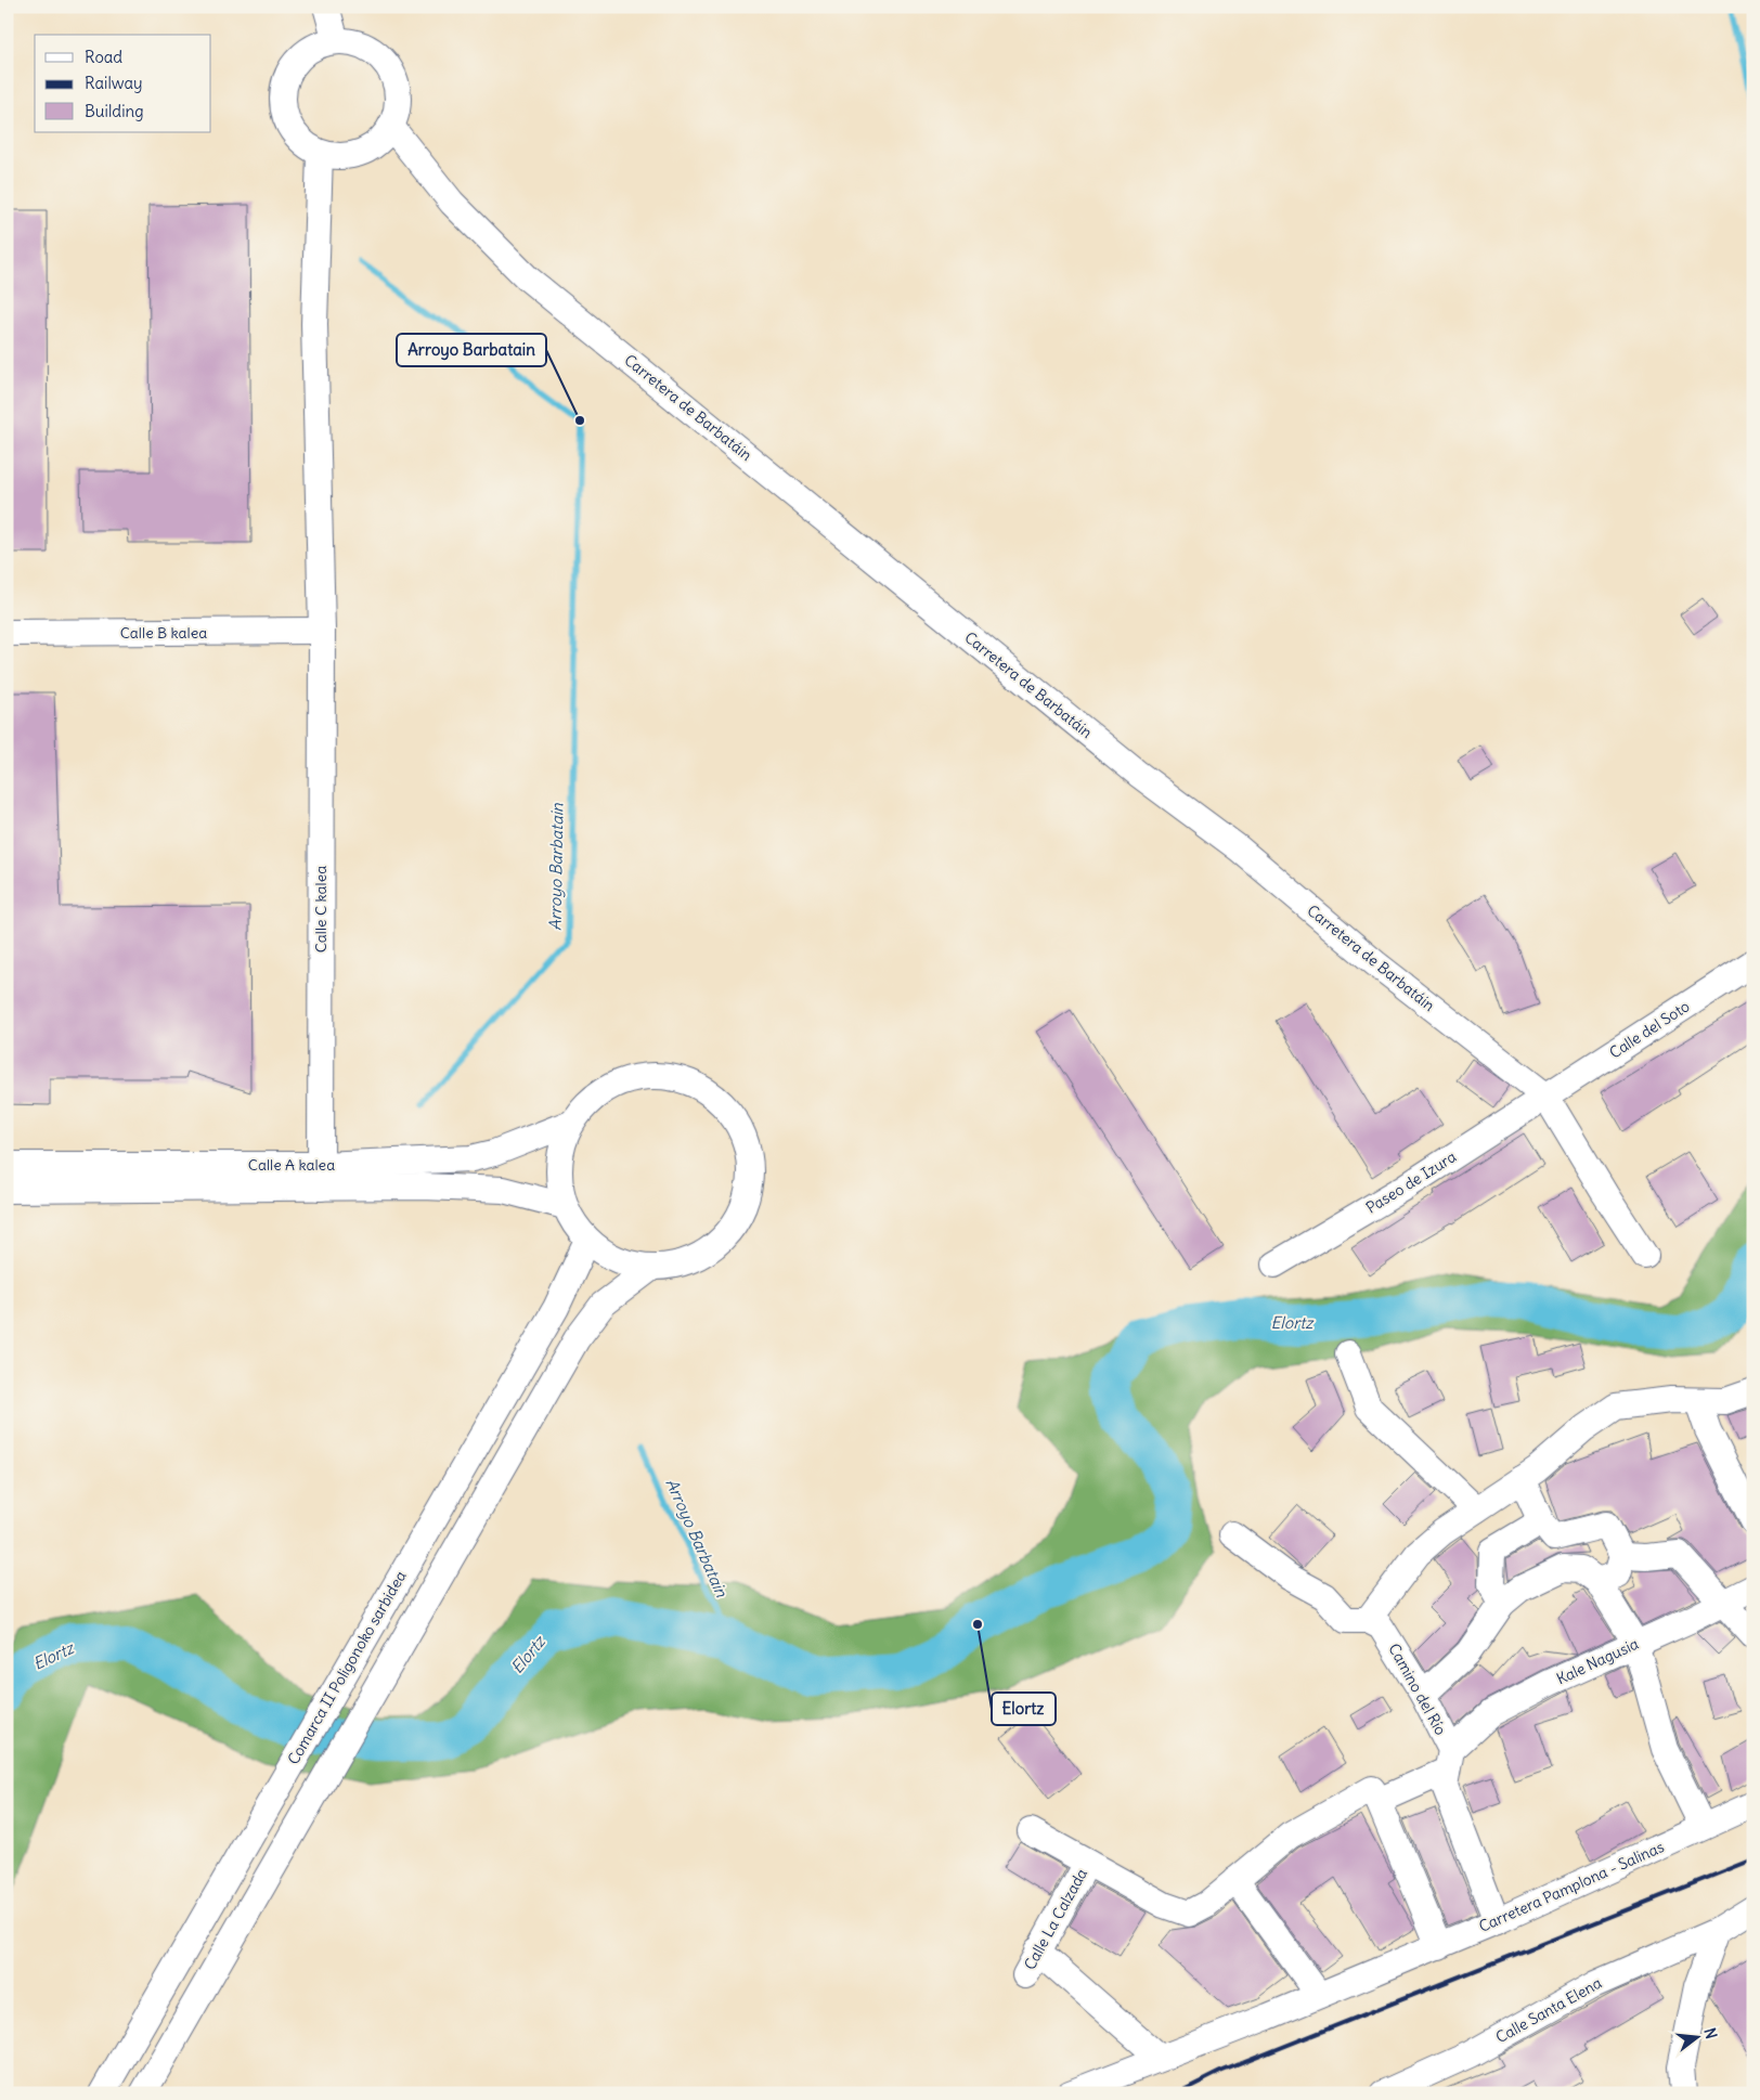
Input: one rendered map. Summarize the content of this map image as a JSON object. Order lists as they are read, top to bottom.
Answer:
{
  "streets": {
    "street": [
      "Carretera de Barbatáin",
      "Calle B kalea",
      "Calle C kalea",
      "Calle del Soto",
      "Calle A kalea",
      "Paseo de Izura",
      "Kale Nagusia",
      "Comarca II Poligonoko sarbidea",
      "Camino del Río",
      "Carretera Pamplona - Salinas",
      "Calle La Calzada",
      "Calle Santa Elena"
    ]
  },
  "crossings": [
    ["Carretera de Barbatáin", "Calle C kalea"],
    ["Carretera de Barbatáin", "Calle del Soto"],
    ["Carretera de Barbatáin", "Paseo de Izura"],
    ["Calle B kalea", "Calle C kalea"],
    ["Calle C kalea", "Calle A kalea"],
    ["Calle del Soto", "Paseo de Izura"],
    ["Calle A kalea", "Comarca II Poligonoko sarbidea"],
    ["Kale Nagusia", "Camino del Río"],
    ["Camino del Río", "Carretera Pamplona - Salinas"]
  ],
  "water": ["Arroyo Barbatain", "Elortz"],
  "places": ["Arroyo Barbatain", "Elortz"],
  "legend": ["Road", "Railway", "Building"],
  "north": "right"
}
